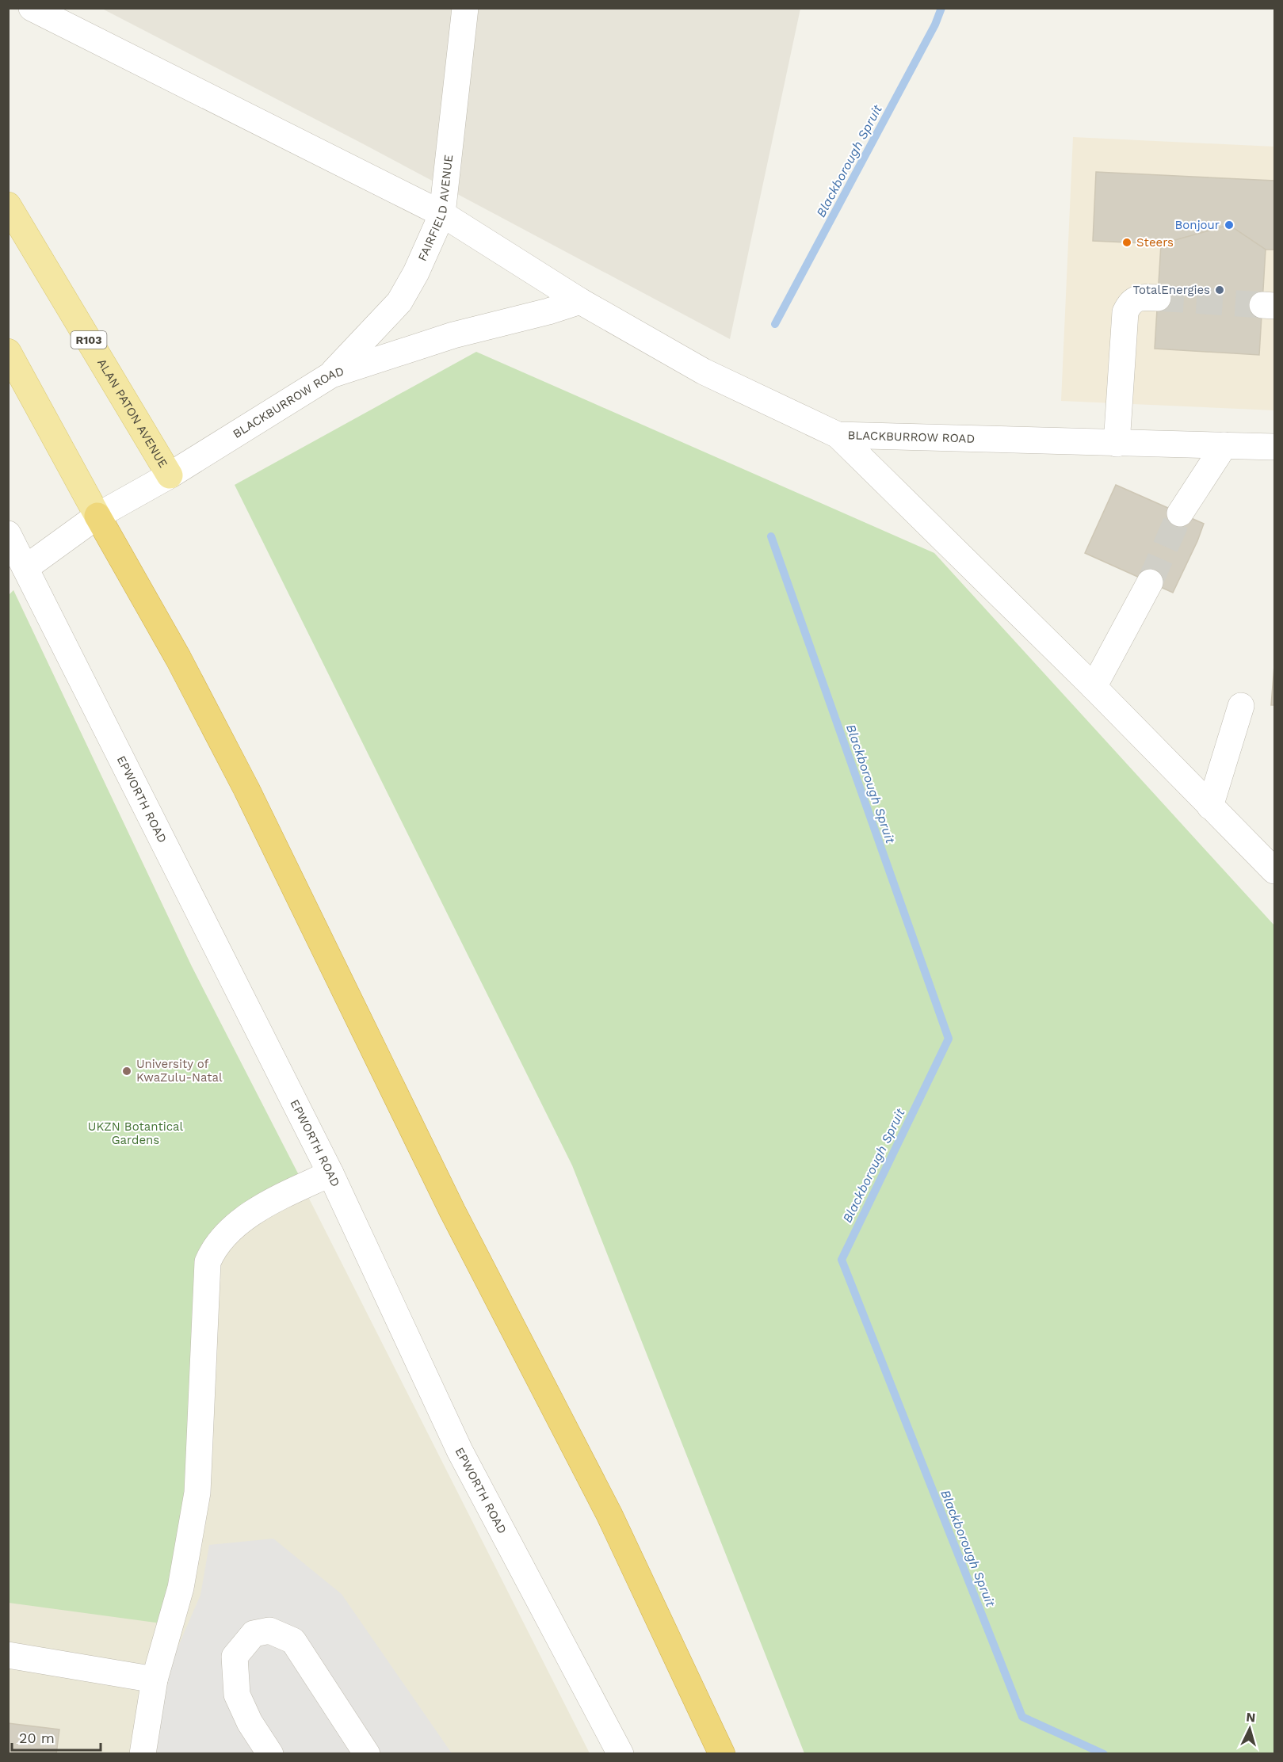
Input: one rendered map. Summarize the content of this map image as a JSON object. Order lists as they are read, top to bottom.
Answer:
{
  "streets": {
    "main road": ["R103", "ALAN PATON AVENUE"],
    "street": ["FAIRFIELD AVENUE", "BLACKBURROW ROAD", "EPWORTH ROAD"]
  },
  "crossings": [
    ["FAIRFIELD AVENUE", "BLACKBURROW ROAD"],
    ["BLACKBURROW ROAD", "ALAN PATON AVENUE"],
    ["BLACKBURROW ROAD", "EPWORTH ROAD"]
  ],
  "water": ["Blackborough Spruit"],
  "parks": ["UKZN Botantical Gardens"],
  "places": [
    "Bonjour",
    "Steers",
    "TotalEnergies",
    "University of KwaZulu-Natal"
  ],
  "scale_bar": "20 m",
  "north": "top"
}
